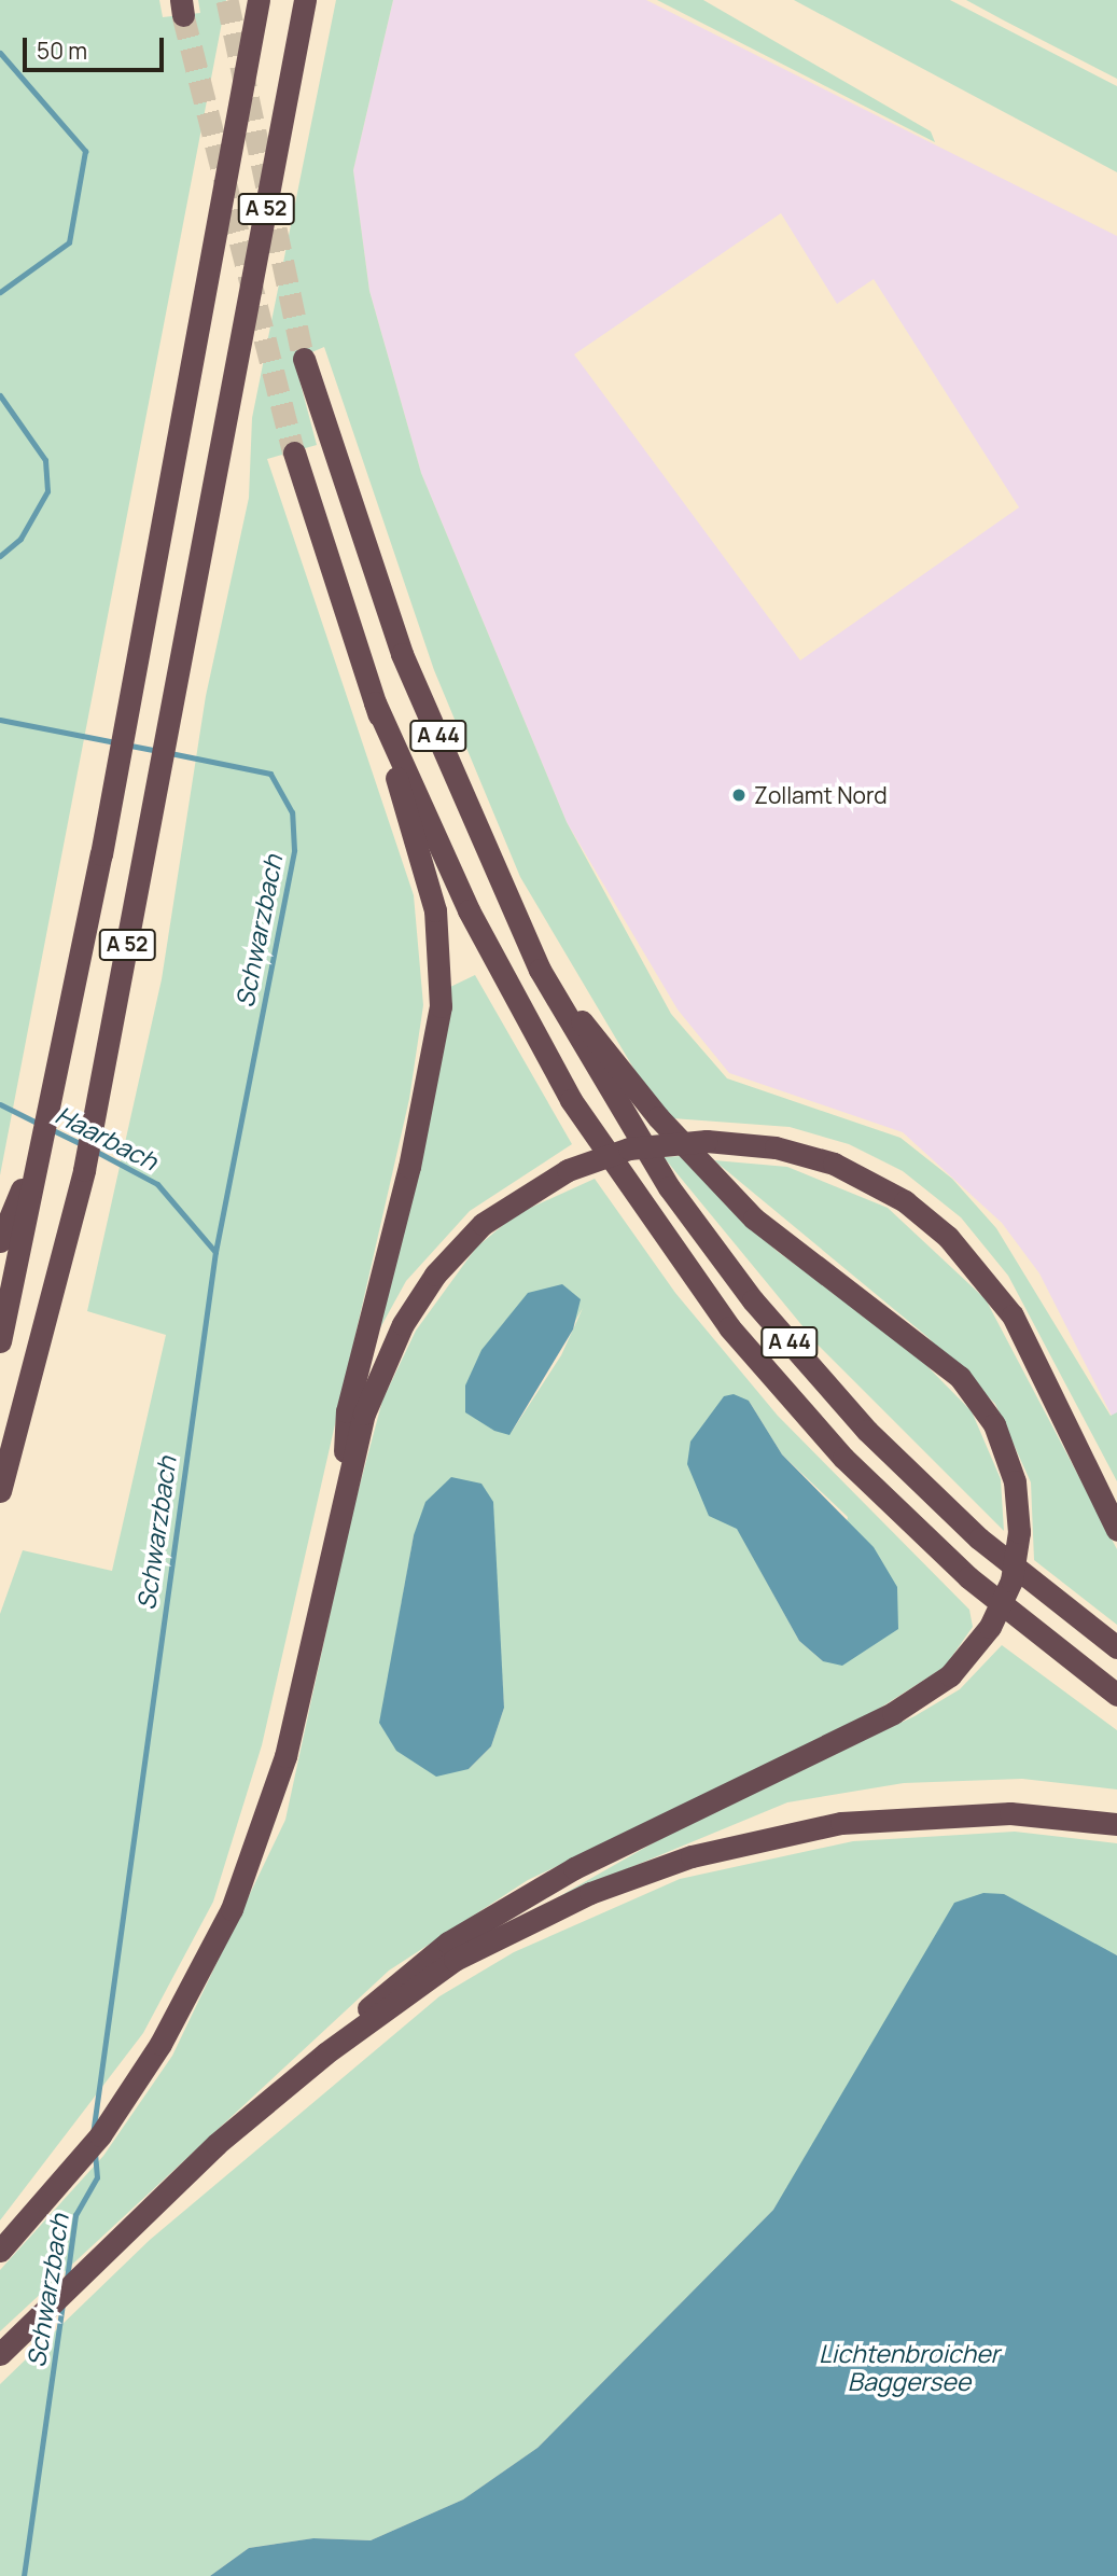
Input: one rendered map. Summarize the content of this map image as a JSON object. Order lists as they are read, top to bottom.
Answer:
{
  "streets": {
    "highway": ["A 52", "A 44"]
  },
  "water": ["Schwarzbach", "Haarbach", "Lichtenbroicher Baggersee"],
  "places": ["Zollamt Nord"],
  "scale_bar": "50 m"
}
